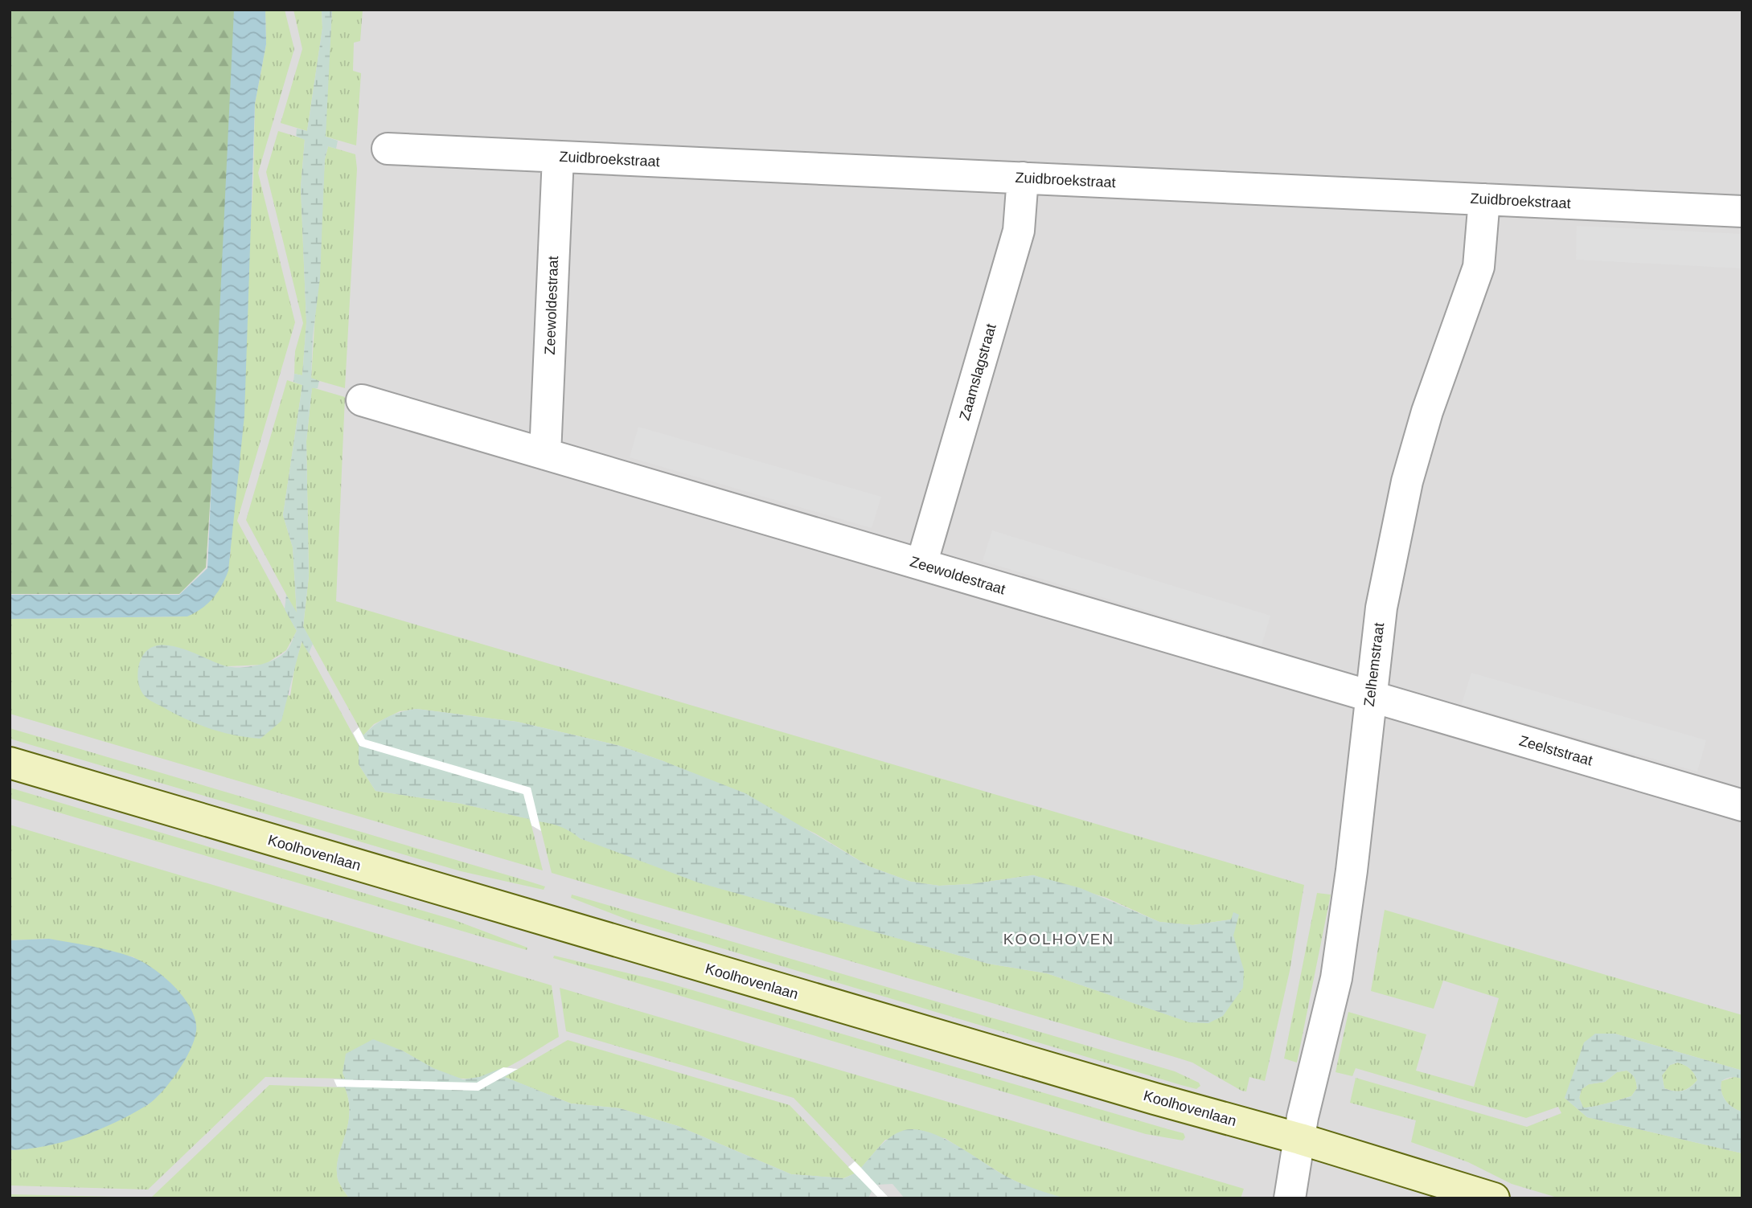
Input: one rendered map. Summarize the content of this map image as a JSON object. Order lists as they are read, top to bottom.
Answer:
{
  "streets": {
    "street": [
      "Zuidbroekstraat",
      "Zeewoldestraat",
      "Zaamslagstraat",
      "Zelhemstraat",
      "Zeelststraat",
      "Koolhovenlaan"
    ]
  },
  "crossings": [
    ["Zuidbroekstraat", "Zeewoldestraat"],
    ["Zuidbroekstraat", "Zaamslagstraat"],
    ["Zuidbroekstraat", "Zelhemstraat"],
    ["Zeewoldestraat", "Zaamslagstraat"],
    ["Zeewoldestraat", "Zelhemstraat"],
    ["Zeewoldestraat", "Zeelststraat"],
    ["Zelhemstraat", "Zeelststraat"],
    ["Zelhemstraat", "Koolhovenlaan"]
  ],
  "districts": ["KOOLHOVEN"]
}
